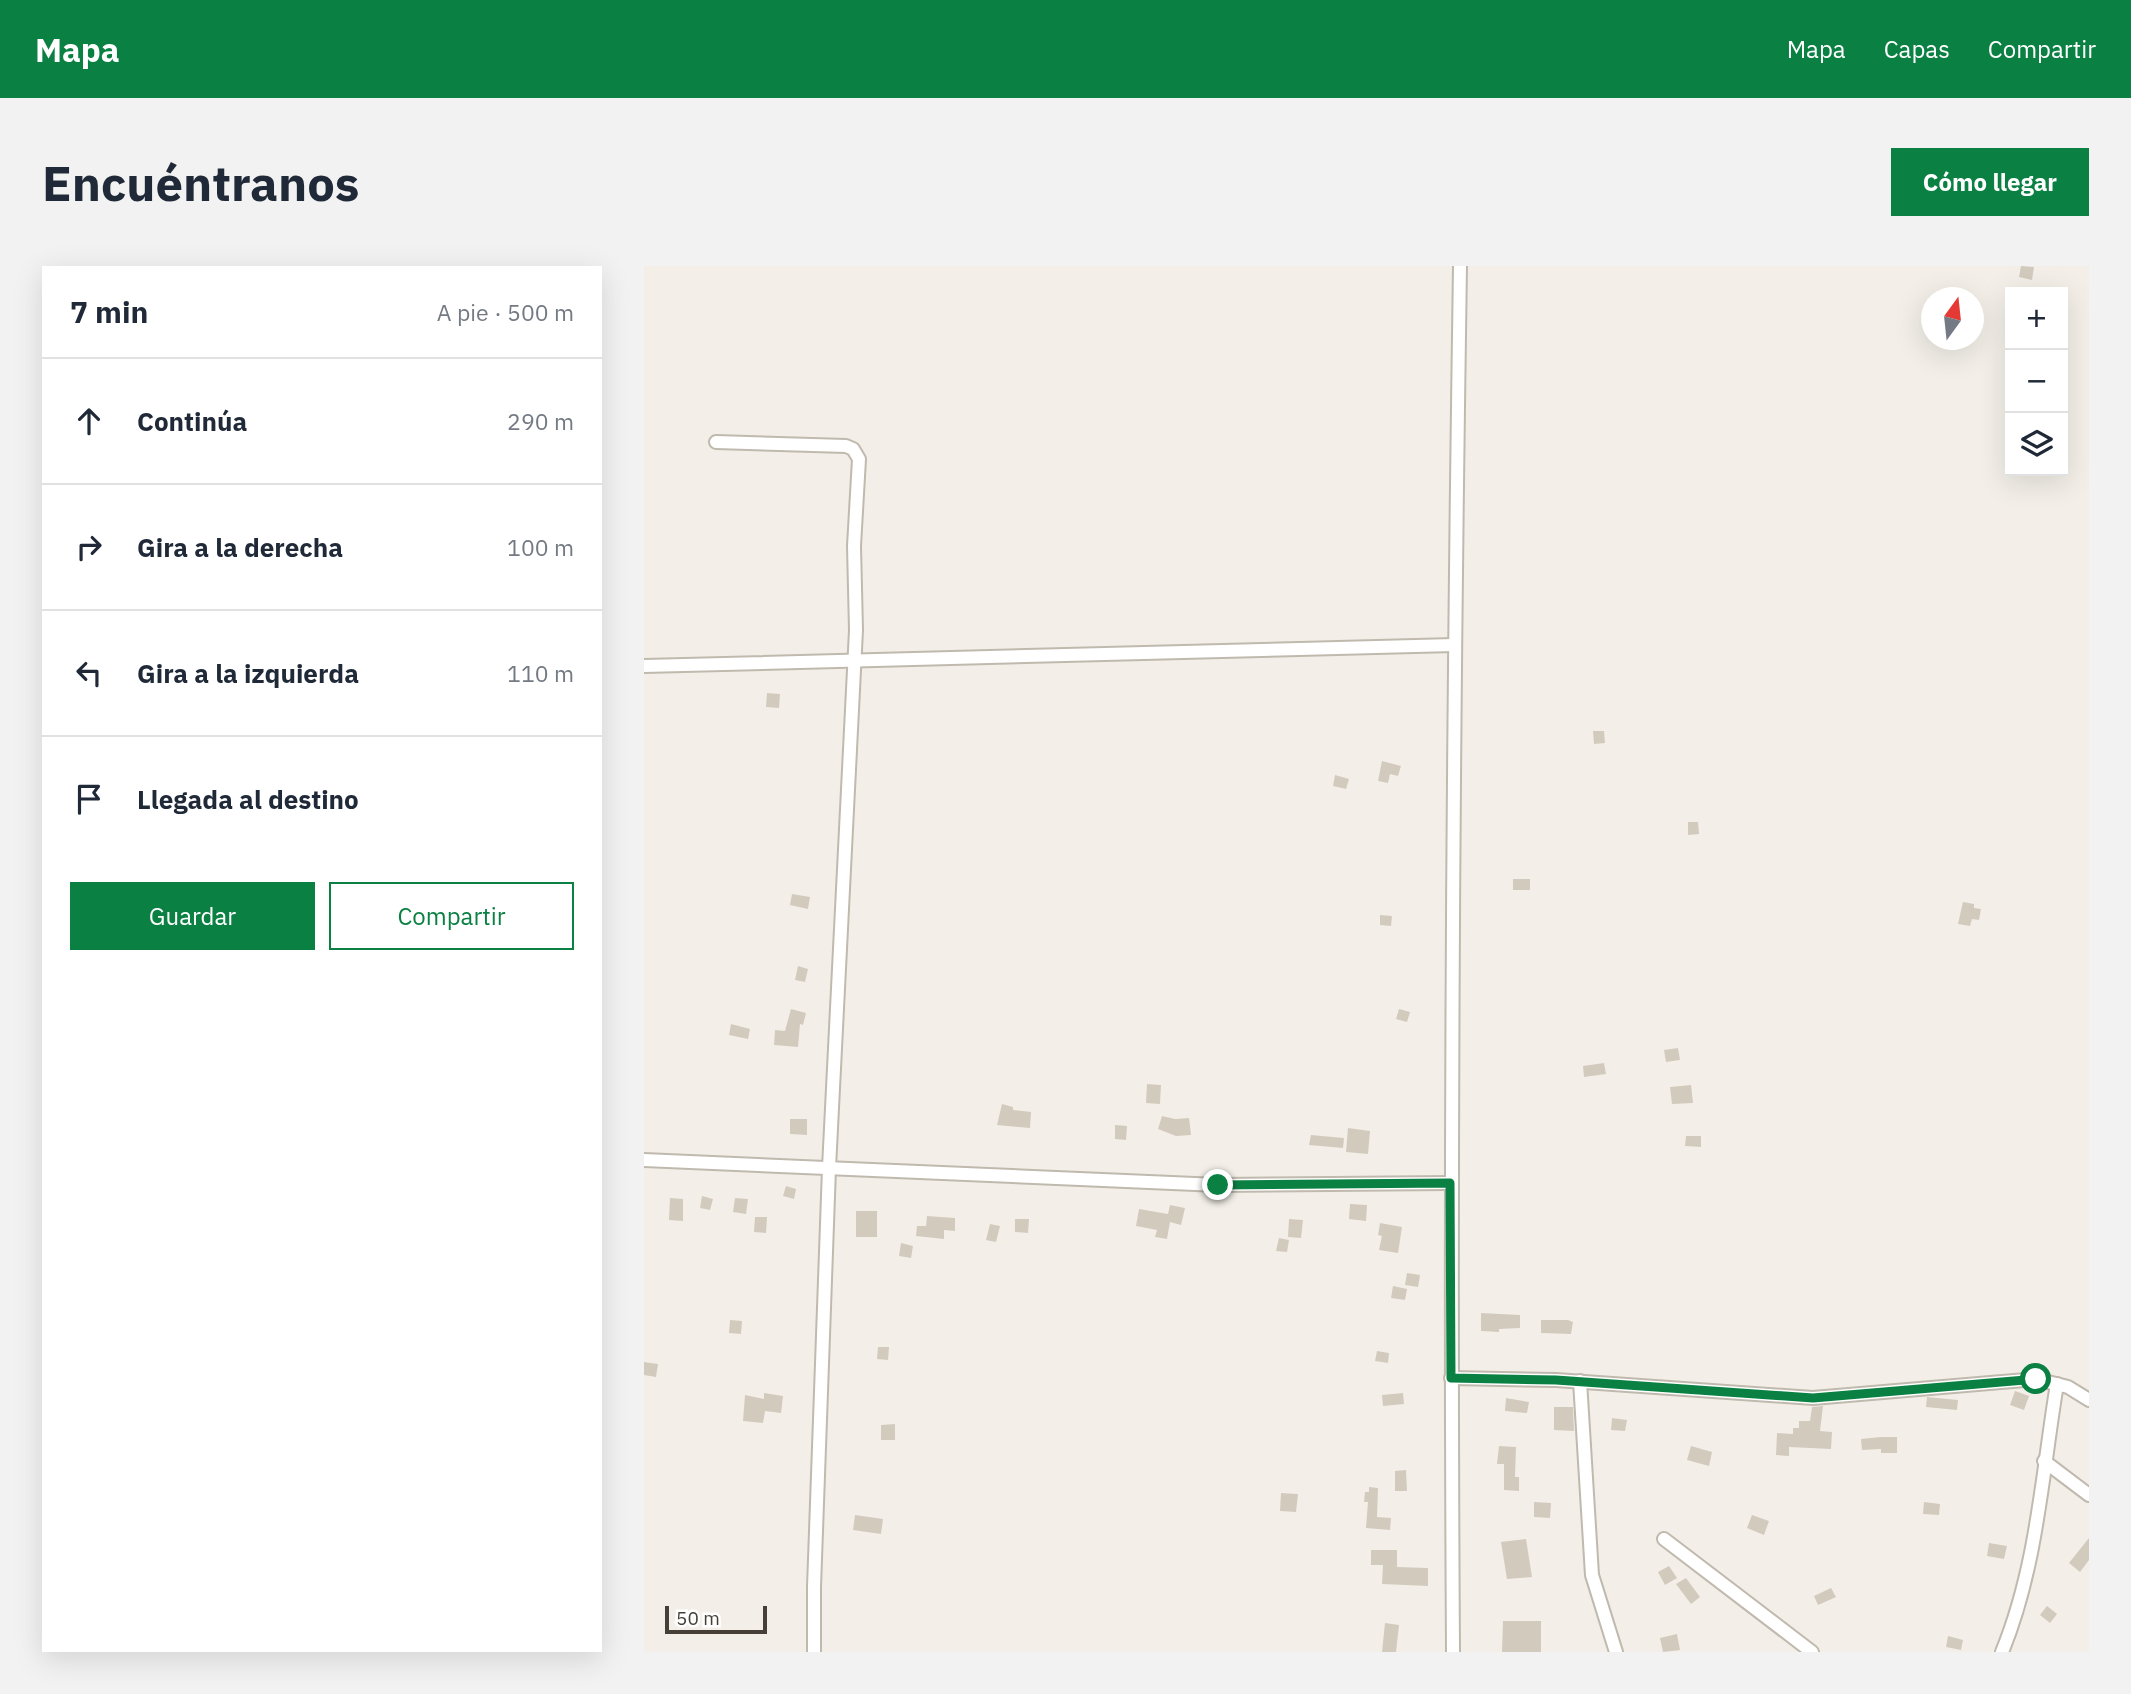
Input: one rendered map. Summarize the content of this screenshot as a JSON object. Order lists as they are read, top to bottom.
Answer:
{
  "scale_bar": "50 m",
  "north": "top",
  "page": {
    "header": "Mapa",
    "nav": ["Mapa", "Capas", "Compartir"],
    "buttons": [
      "Cómo llegar",
      ["Guardar", "Compartir"]
    ],
    "title": "Encuéntranos",
    "heading": ["7 min", "A pie · 500 m"],
    "map_buttons": ["+", "−"],
    "list": [
      ["Continúa", "290 m"],
      ["Gira a la derecha", "100 m"],
      ["Gira a la izquierda", "110 m"],
      "Llegada al destino"
    ],
    "scale": "50 m"
  }
}
